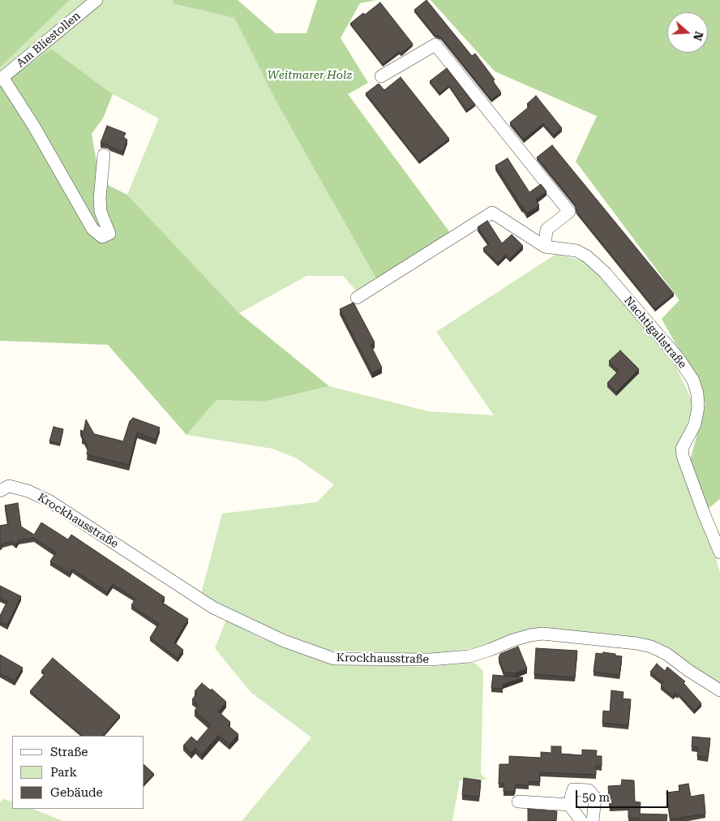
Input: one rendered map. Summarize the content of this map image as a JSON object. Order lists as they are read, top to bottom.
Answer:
{
  "streets": {
    "street": ["Am Bliestollen", "Nachtigallstraße", "Krockhausstraße"]
  },
  "parks": ["Weitmarer Holz"],
  "legend": ["Straße", "Park", "Gebäude"],
  "scale_bar": "50 m",
  "north": "right"
}
